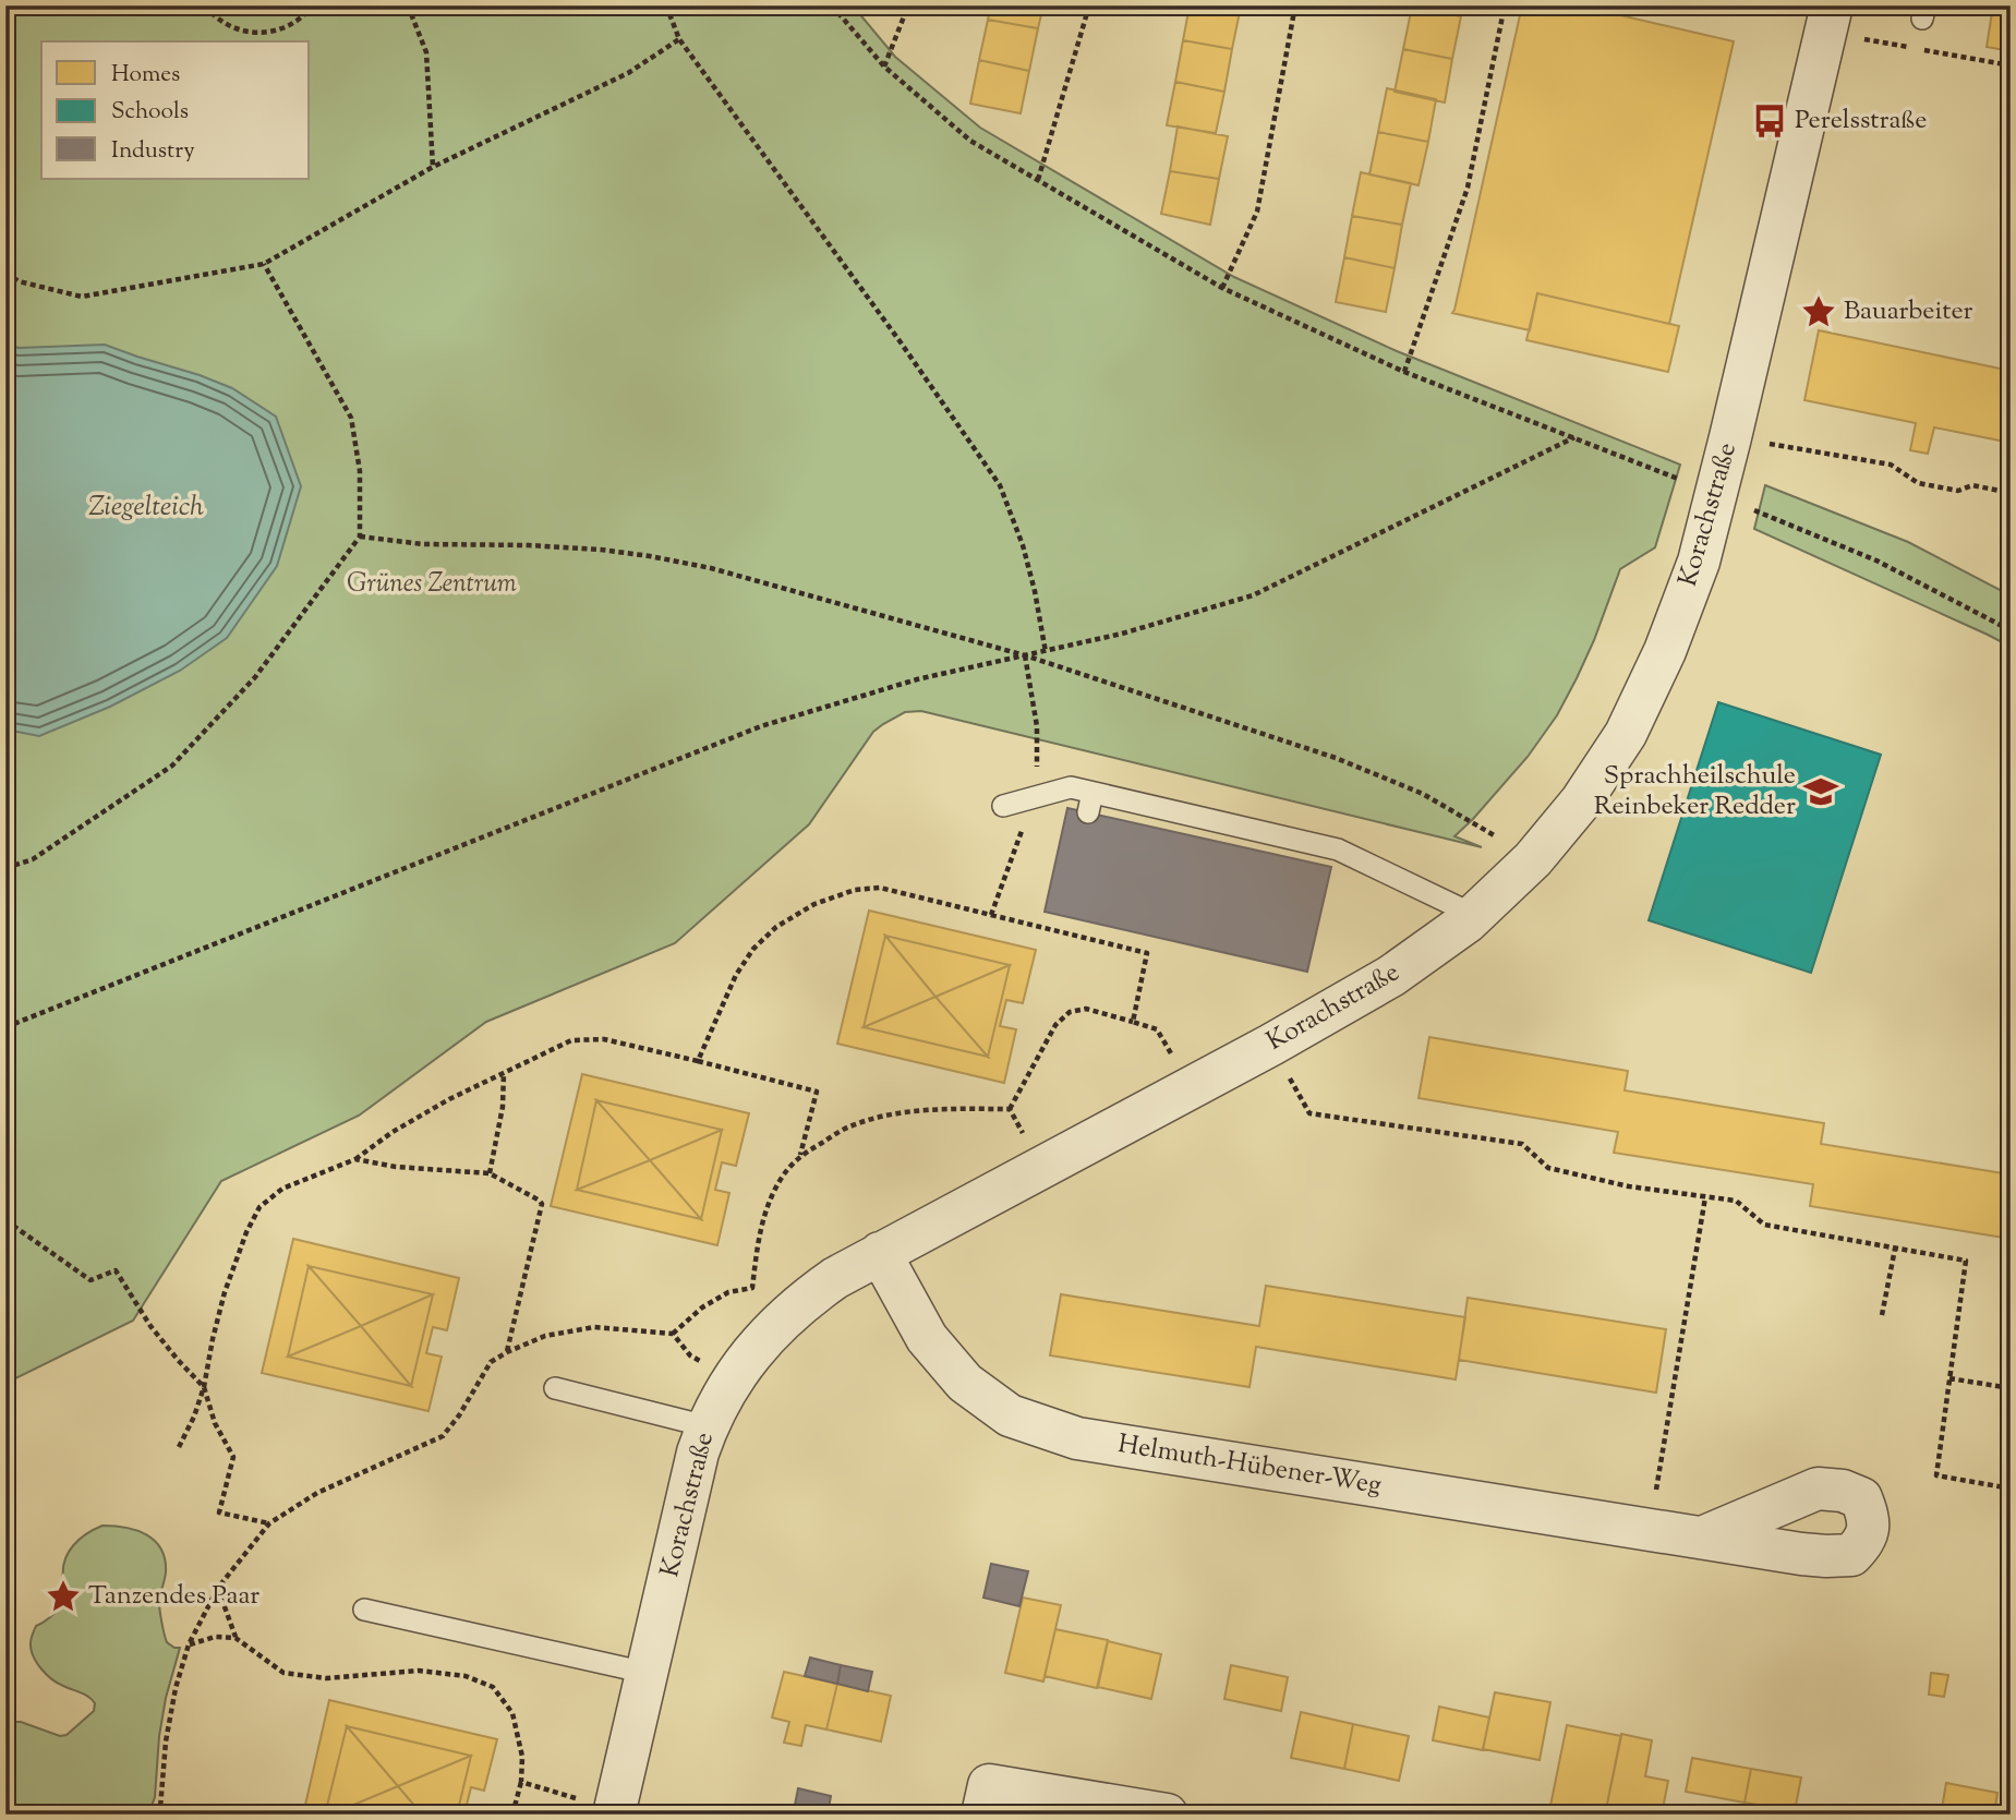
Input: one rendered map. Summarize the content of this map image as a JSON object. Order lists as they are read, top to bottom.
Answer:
{
  "streets": {
    "street": ["Korachstraße", "Helmuth-Hübener-Weg"]
  },
  "crossings": [
    ["Korachstraße", "Helmuth-Hübener-Weg"]
  ],
  "water": ["Ziegelteich"],
  "parks": ["Grünes Zentrum"],
  "places": {
    "bus stop": ["Perelsstraße"],
    "place": ["Bauarbeiter", "Tanzendes Paar"],
    "school or university": ["Sprachheilschule Reinbeker Redder"]
  },
  "legend": ["Homes", "Schools", "Industry"]
}
